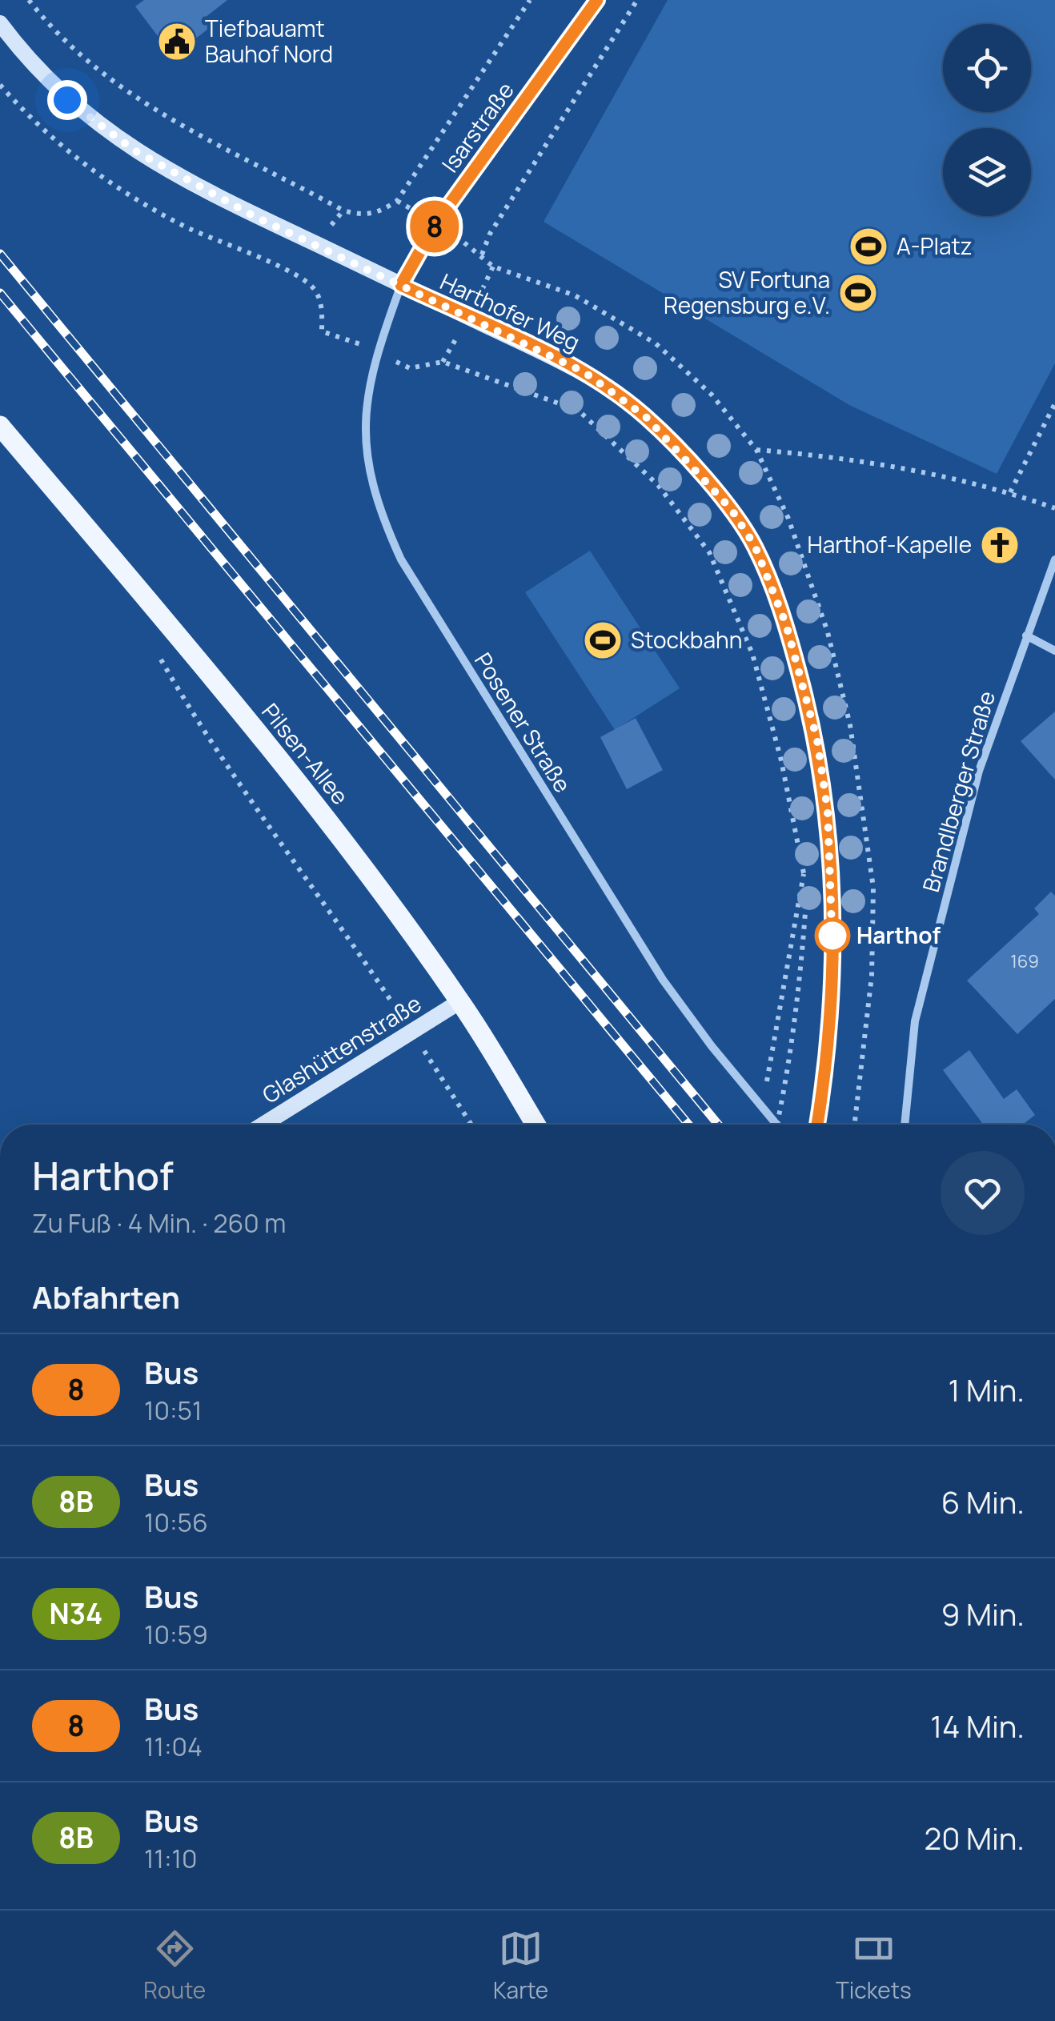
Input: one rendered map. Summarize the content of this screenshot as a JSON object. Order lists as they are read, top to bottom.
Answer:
{
  "streets": {
    "main road": ["Pilsen-Allee"],
    "street": [
      "Isarstraße",
      "Harthofer Weg",
      "Posener Straße",
      "Brandlberger Straße",
      "Glashüttenstraße"
    ]
  },
  "crossings": [
    ["Isarstraße", "Harthofer Weg"],
    ["Isarstraße", "Posener Straße"],
    ["Harthofer Weg", "Posener Straße"],
    ["Pilsen-Allee", "Glashüttenstraße"]
  ],
  "places": {
    "public building": ["Tiefbauamt Bauhof Nord"],
    "sports": ["A-Platz", "SV Fortuna Regensburg e.V.", "Stockbahn"],
    "church": ["Harthof-Kapelle"],
    "other": ["Harthof"]
  },
  "lines": ["bus line 8"],
  "house_numbers": ["169"],
  "page": {
    "on_map": "8",
    "heading": [
      ["Harthof", "Zu Fuß · 4 Min. · 260 m"],
      "Abfahrten"
    ],
    "list": [
      {
        "mark": "8",
        "name": "Bus",
        "note": "10:51",
        "value": "1 Min."
      },
      {
        "mark": "8B",
        "name": "Bus",
        "note": "10:56",
        "value": "6 Min."
      },
      {
        "mark": "N34",
        "name": "Bus",
        "note": "10:59",
        "value": "9 Min."
      },
      {
        "mark": "8",
        "name": "Bus",
        "note": "11:04",
        "value": "14 Min."
      },
      {
        "mark": "8B",
        "name": "Bus",
        "note": "11:10",
        "value": "20 Min."
      }
    ],
    "tabs": ["Route", "Karte", "Tickets"]
  }
}
